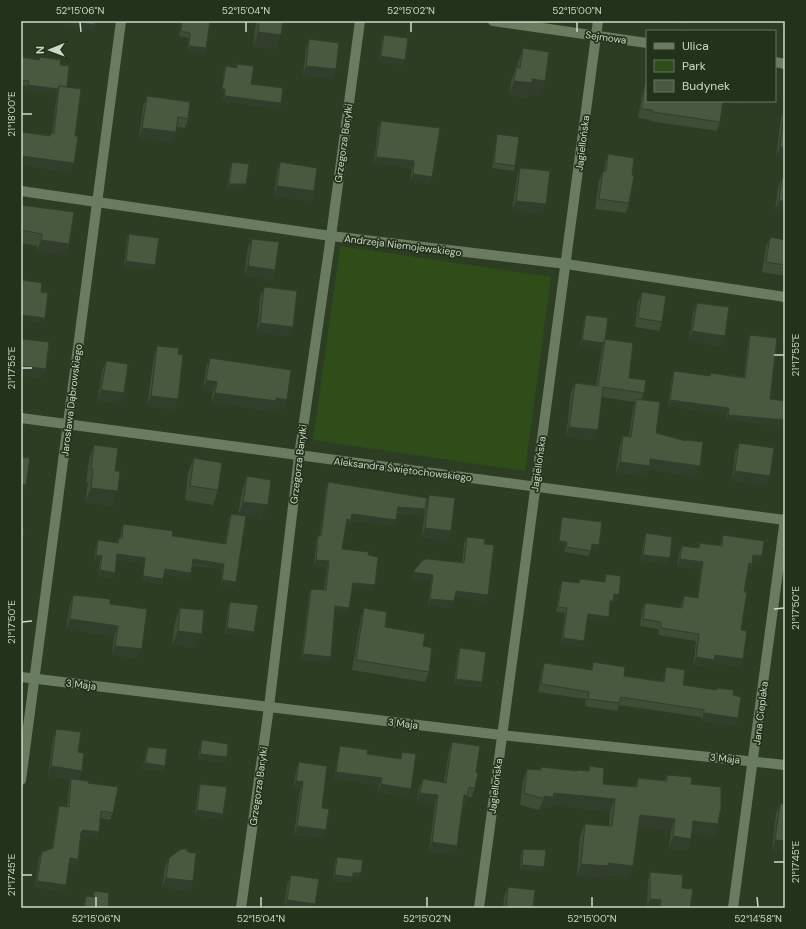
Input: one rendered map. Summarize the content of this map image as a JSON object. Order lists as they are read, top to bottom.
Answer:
{
  "streets": {
    "street": [
      "Sejmowa",
      "Grzegorza Baryłki",
      "Jagiellońska",
      "Andrzeja Niemojewskiego",
      "Jarosława Dąbrowskiego",
      "Aleksandra Świętochowskiego",
      "3 Maja",
      "Jana Cieplaka"
    ]
  },
  "crossings": [
    ["Sejmowa", "Jagiellońska"],
    ["Grzegorza Baryłki", "Andrzeja Niemojewskiego"],
    ["Grzegorza Baryłki", "Aleksandra Świętochowskiego"],
    ["Grzegorza Baryłki", "3 Maja"],
    ["Jagiellońska", "Andrzeja Niemojewskiego"],
    ["Jagiellońska", "Aleksandra Świętochowskiego"],
    ["Jagiellońska", "3 Maja"],
    ["Andrzeja Niemojewskiego", "Jarosława Dąbrowskiego"],
    ["Jarosława Dąbrowskiego", "Aleksandra Świętochowskiego"],
    ["Jarosława Dąbrowskiego", "3 Maja"],
    ["Aleksandra Świętochowskiego", "Jana Cieplaka"],
    ["3 Maja", "Jana Cieplaka"]
  ],
  "legend": ["Ulica", "Park", "Budynek"],
  "north": "left",
  "coordinates": [
    "52°15'06\"N",
    "52°15'04\"N",
    "52°15'02\"N",
    "52°15'00\"N",
    "21°18'00\"E",
    "21°17'55\"E",
    "21°17'50\"E",
    "21°17'45\"E",
    "52°14'58\"N"
  ]
}
